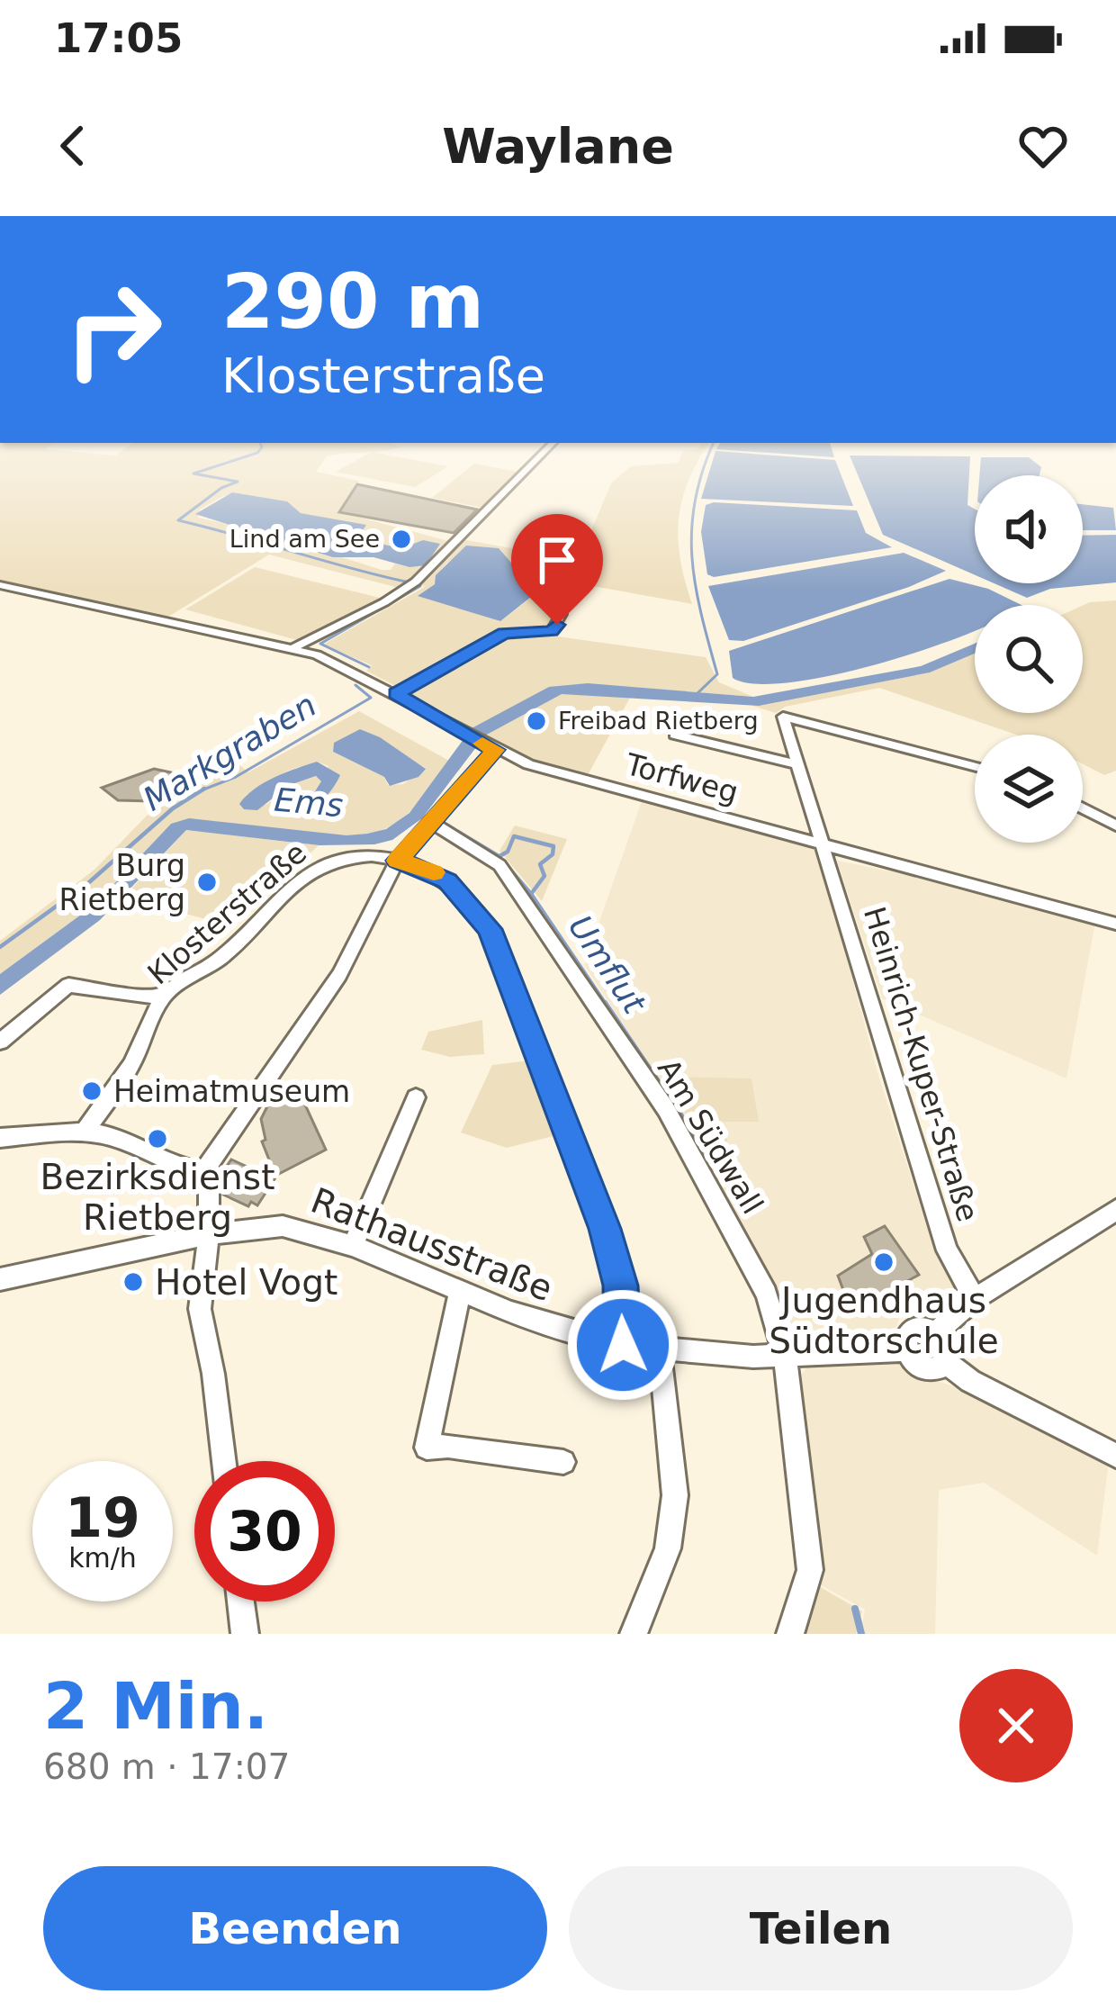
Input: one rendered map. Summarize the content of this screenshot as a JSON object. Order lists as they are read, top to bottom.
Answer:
{
  "streets": {
    "street": [
      "Torfweg",
      "Klosterstraße",
      "Heinrich-Kuper-Straße",
      "Am Südwall",
      "Rathausstraße"
    ]
  },
  "crossings": [
    ["Torfweg", "Heinrich-Kuper-Straße"],
    ["Klosterstraße", "Rathausstraße"],
    ["Am Südwall", "Rathausstraße"]
  ],
  "water": ["Markgraben", "Ems", "Umflut"],
  "places": [
    "Lind am See",
    "Freibad Rietberg",
    "Burg Rietberg",
    "Heimatmuseum",
    "Bezirksdienst Rietberg",
    "Jugendhaus Südtorschule",
    "Hotel Vogt"
  ],
  "page": {
    "status": "17:05",
    "header": "Waylane",
    "turn": ["290 m", "Klosterstraße"],
    "speed": "19 km/h",
    "limit": "30",
    "heading": ["2 Min.", "680 m · 17:07"],
    "buttons": ["Beenden", "Teilen"]
  }
}
